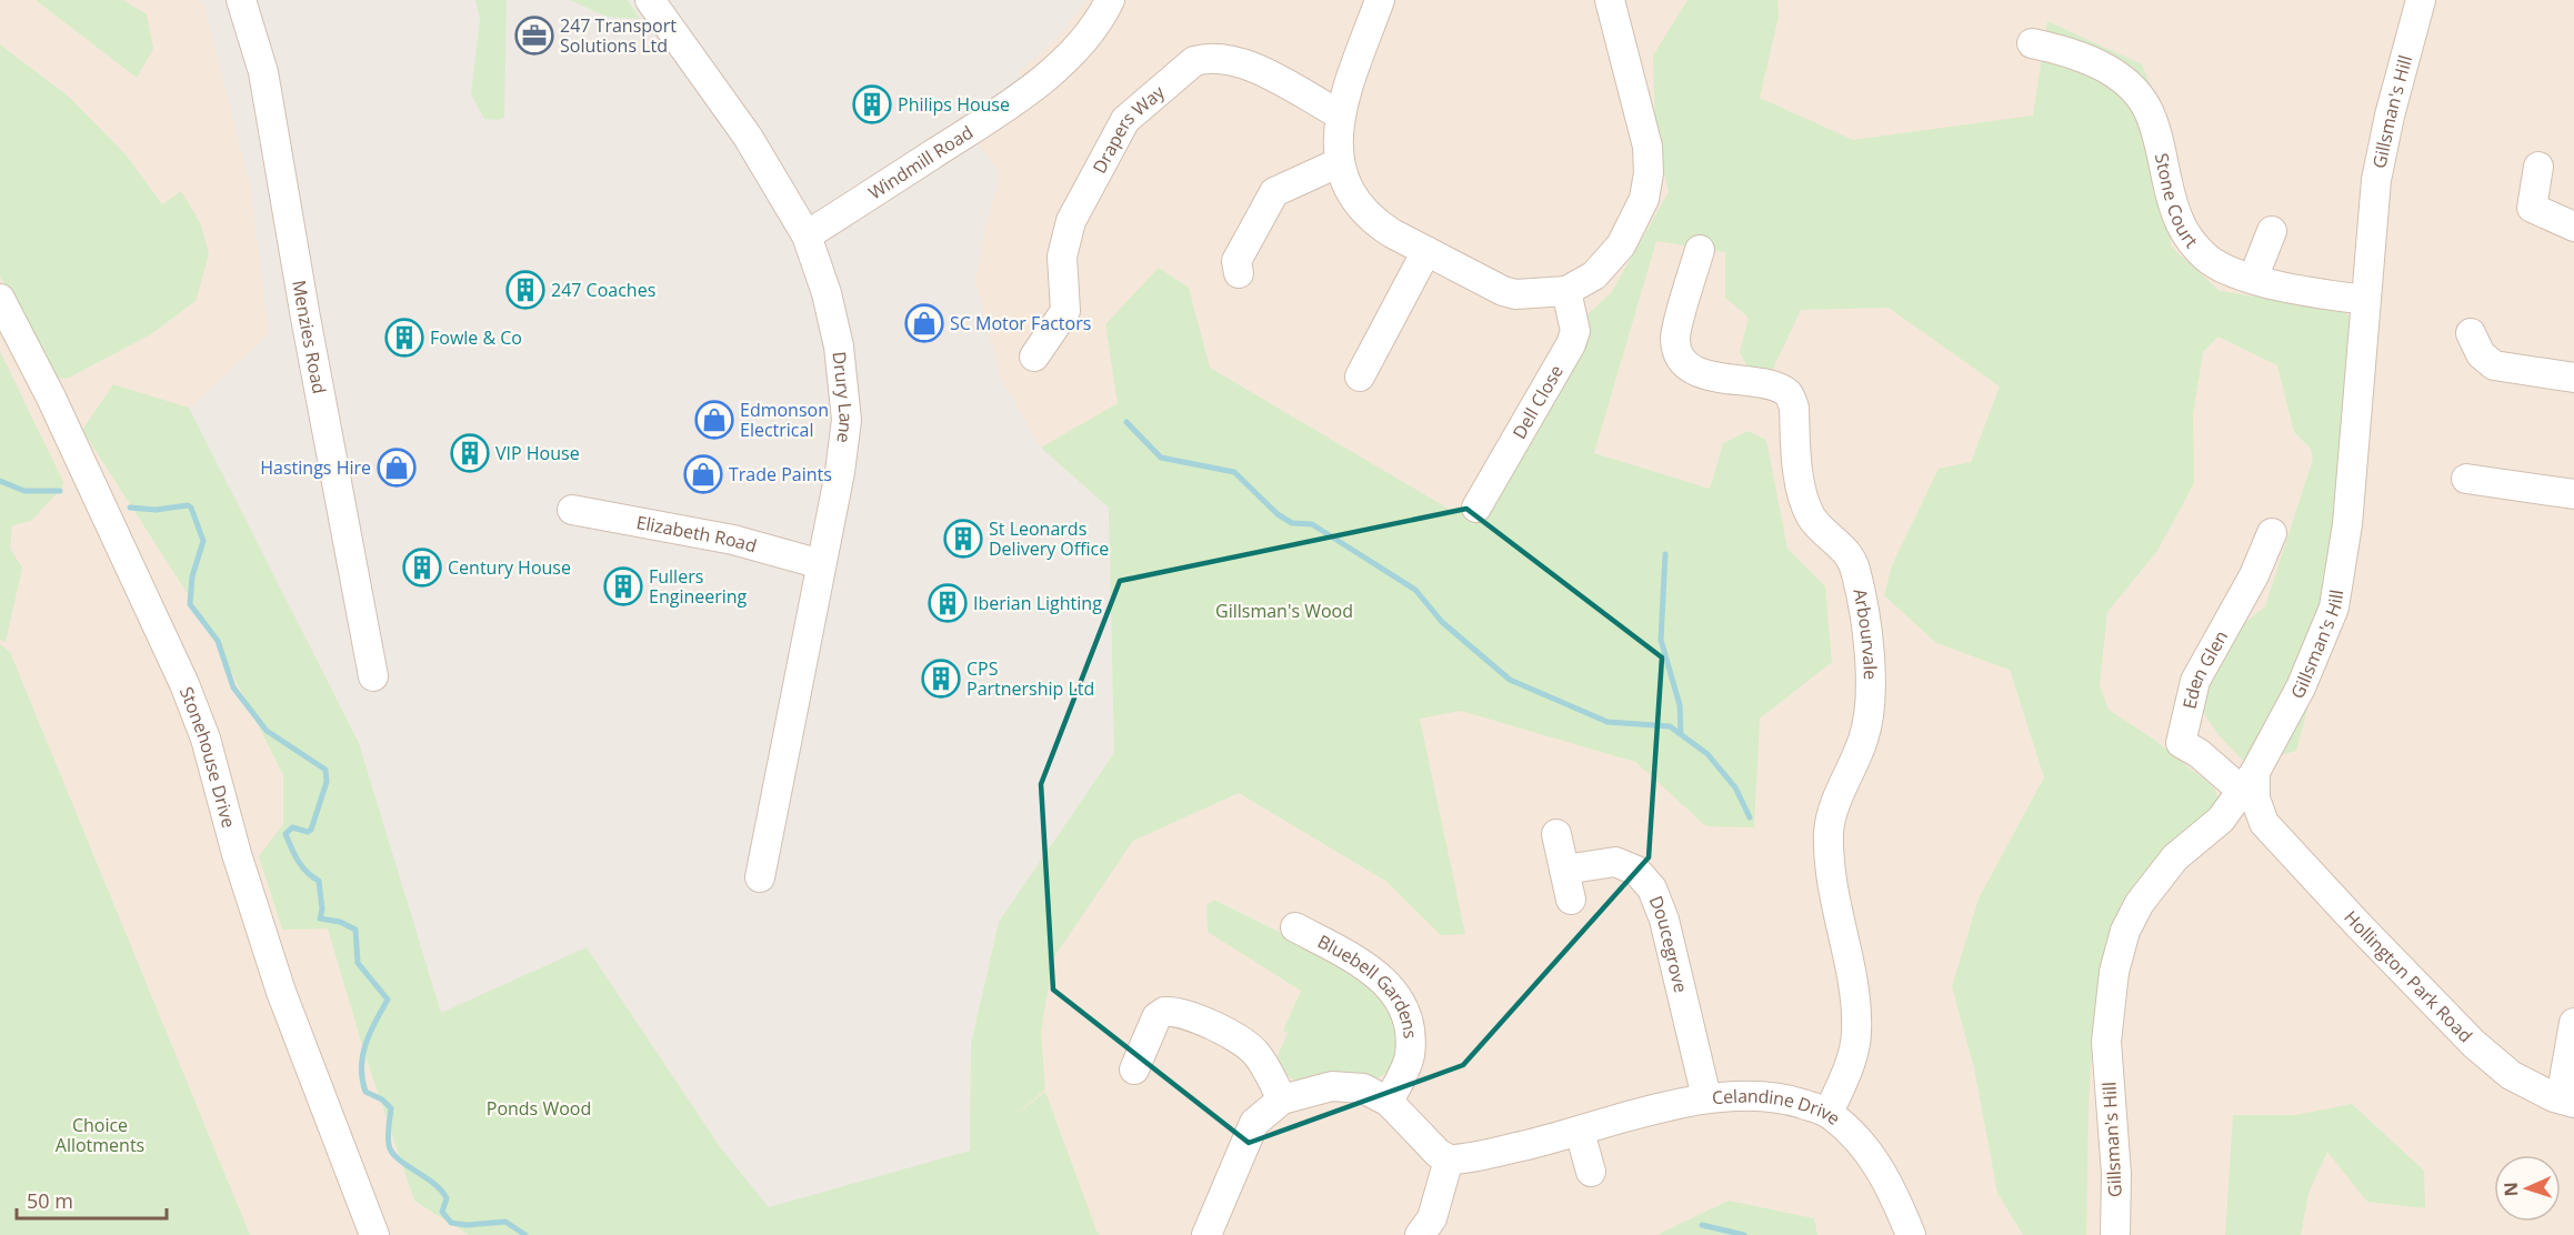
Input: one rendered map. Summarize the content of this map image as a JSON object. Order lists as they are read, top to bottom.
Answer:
{
  "streets": {
    "street": [
      "Gillsman's Hill",
      "Drapers Way",
      "Windmill Road",
      "Stone Court",
      "Menzies Road",
      "Drury Lane",
      "Dell Close",
      "Elizabeth Road",
      "Arbourvale",
      "Eden Glen",
      "Stonehouse Drive",
      "Doucegrove",
      "Hollington Park Road",
      "Bluebell Gardens",
      "Celandine Drive"
    ]
  },
  "crossings": [
    ["Gillsman's Hill", "Stone Court"],
    ["Gillsman's Hill", "Eden Glen"],
    ["Gillsman's Hill", "Hollington Park Road"],
    ["Windmill Road", "Drury Lane"],
    ["Drury Lane", "Elizabeth Road"],
    ["Arbourvale", "Celandine Drive"],
    ["Eden Glen", "Hollington Park Road"],
    ["Doucegrove", "Celandine Drive"]
  ],
  "parks": ["Gillsman's Wood", "Ponds Wood", "Choice Allotments"],
  "places": {
    "office": ["247 Transport Solutions Ltd"],
    "building": [
      "Philips House",
      "247 Coaches",
      "Fowle & Co",
      "VIP House",
      "St Leonards Delivery Office",
      "Century House",
      "Fullers Engineering",
      "Iberian Lighting",
      "CPS Partnership Ltd"
    ],
    "shop": [
      "SC Motor Factors",
      "Edmonson Electrical",
      "Hastings Hire",
      "Trade Paints"
    ]
  },
  "scale_bar": "50 m",
  "north": "left"
}
